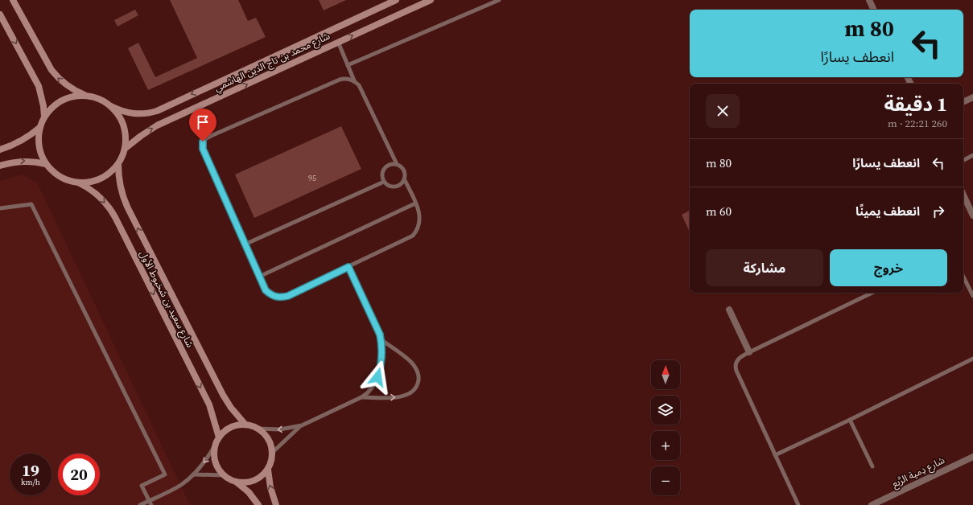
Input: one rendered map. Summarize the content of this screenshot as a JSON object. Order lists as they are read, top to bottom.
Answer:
{
  "streets": {
    "main road": ["شارع محمد بن تاج الدين الهاشمي", "شارع سعيد بن شخبوط الأول"],
    "street": ["شارع دِمية الرَّبع"]
  },
  "crossings": [
    ["شارع محمد بن تاج الدين الهاشمي", "شارع سعيد بن شخبوط الأول"]
  ],
  "house_numbers": ["95"],
  "north": "top",
  "page": {
    "turn": ["80 m", "انعطف يسارًا"],
    "heading": ["1 دقيقة", "260 m · 22:21"],
    "list": [
      {
        "name": "انعطف يسارًا",
        "value": "80 m"
      },
      {
        "name": "انعطف يمينًا",
        "value": "60 m"
      }
    ],
    "buttons": ["خروج", "مشاركة"],
    "map_buttons": ["+", "−"],
    "speed": "19 km/h",
    "limit": "20"
  }
}
